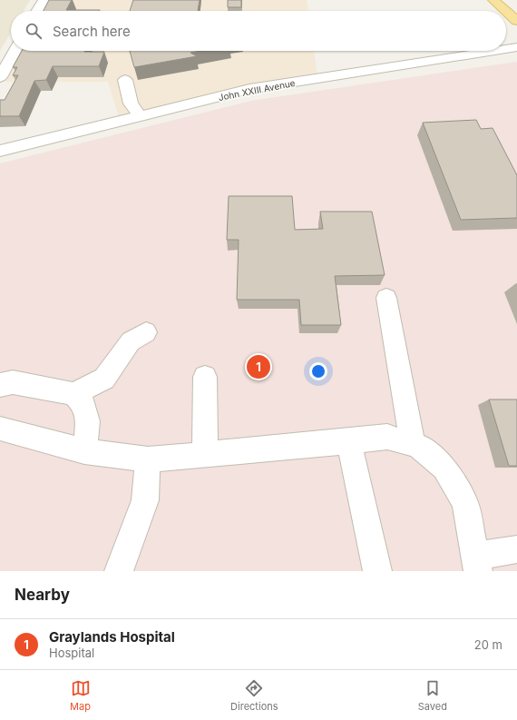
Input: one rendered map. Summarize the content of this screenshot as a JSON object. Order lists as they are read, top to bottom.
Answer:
{
  "streets": {
    "street": ["John XXIII Avenue"]
  },
  "page": {
    "search": "Search here",
    "pins": "1",
    "heading": "Nearby",
    "list": [
      {
        "mark": "1",
        "name": "Graylands Hospital",
        "note": "Hospital",
        "value": "20 m"
      }
    ],
    "nav": ["Map", "Directions", "Saved"]
  }
}
